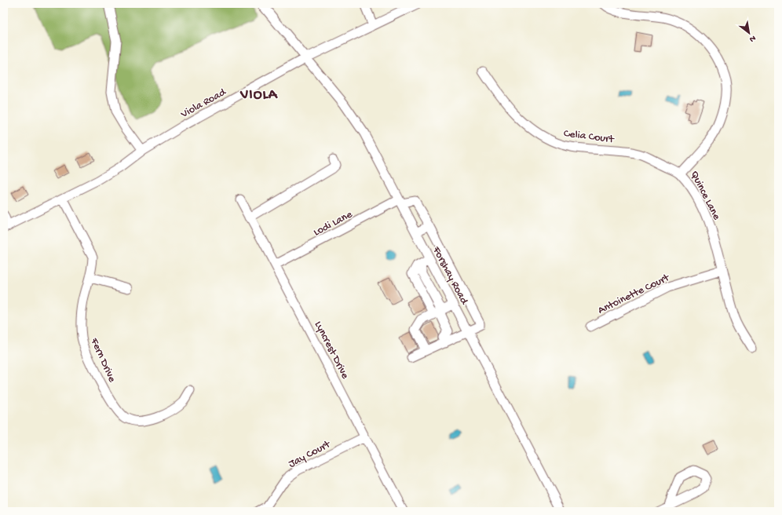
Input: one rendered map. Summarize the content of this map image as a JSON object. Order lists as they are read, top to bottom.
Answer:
{
  "streets": {
    "street": [
      "Viola Road",
      "Celia Court",
      "Quince Lane",
      "Lodi Lane",
      "Forshay Road",
      "Antoinette Court",
      "Lyncrest Drive",
      "Fern Drive",
      "Jay Court"
    ]
  },
  "crossings": [
    ["Viola Road", "Forshay Road"],
    ["Viola Road", "Fern Drive"],
    ["Celia Court", "Quince Lane"],
    ["Quince Lane", "Antoinette Court"],
    ["Lodi Lane", "Forshay Road"],
    ["Lodi Lane", "Lyncrest Drive"],
    ["Lyncrest Drive", "Jay Court"]
  ],
  "districts": ["VIOLA"],
  "north": "bottom right"
}
